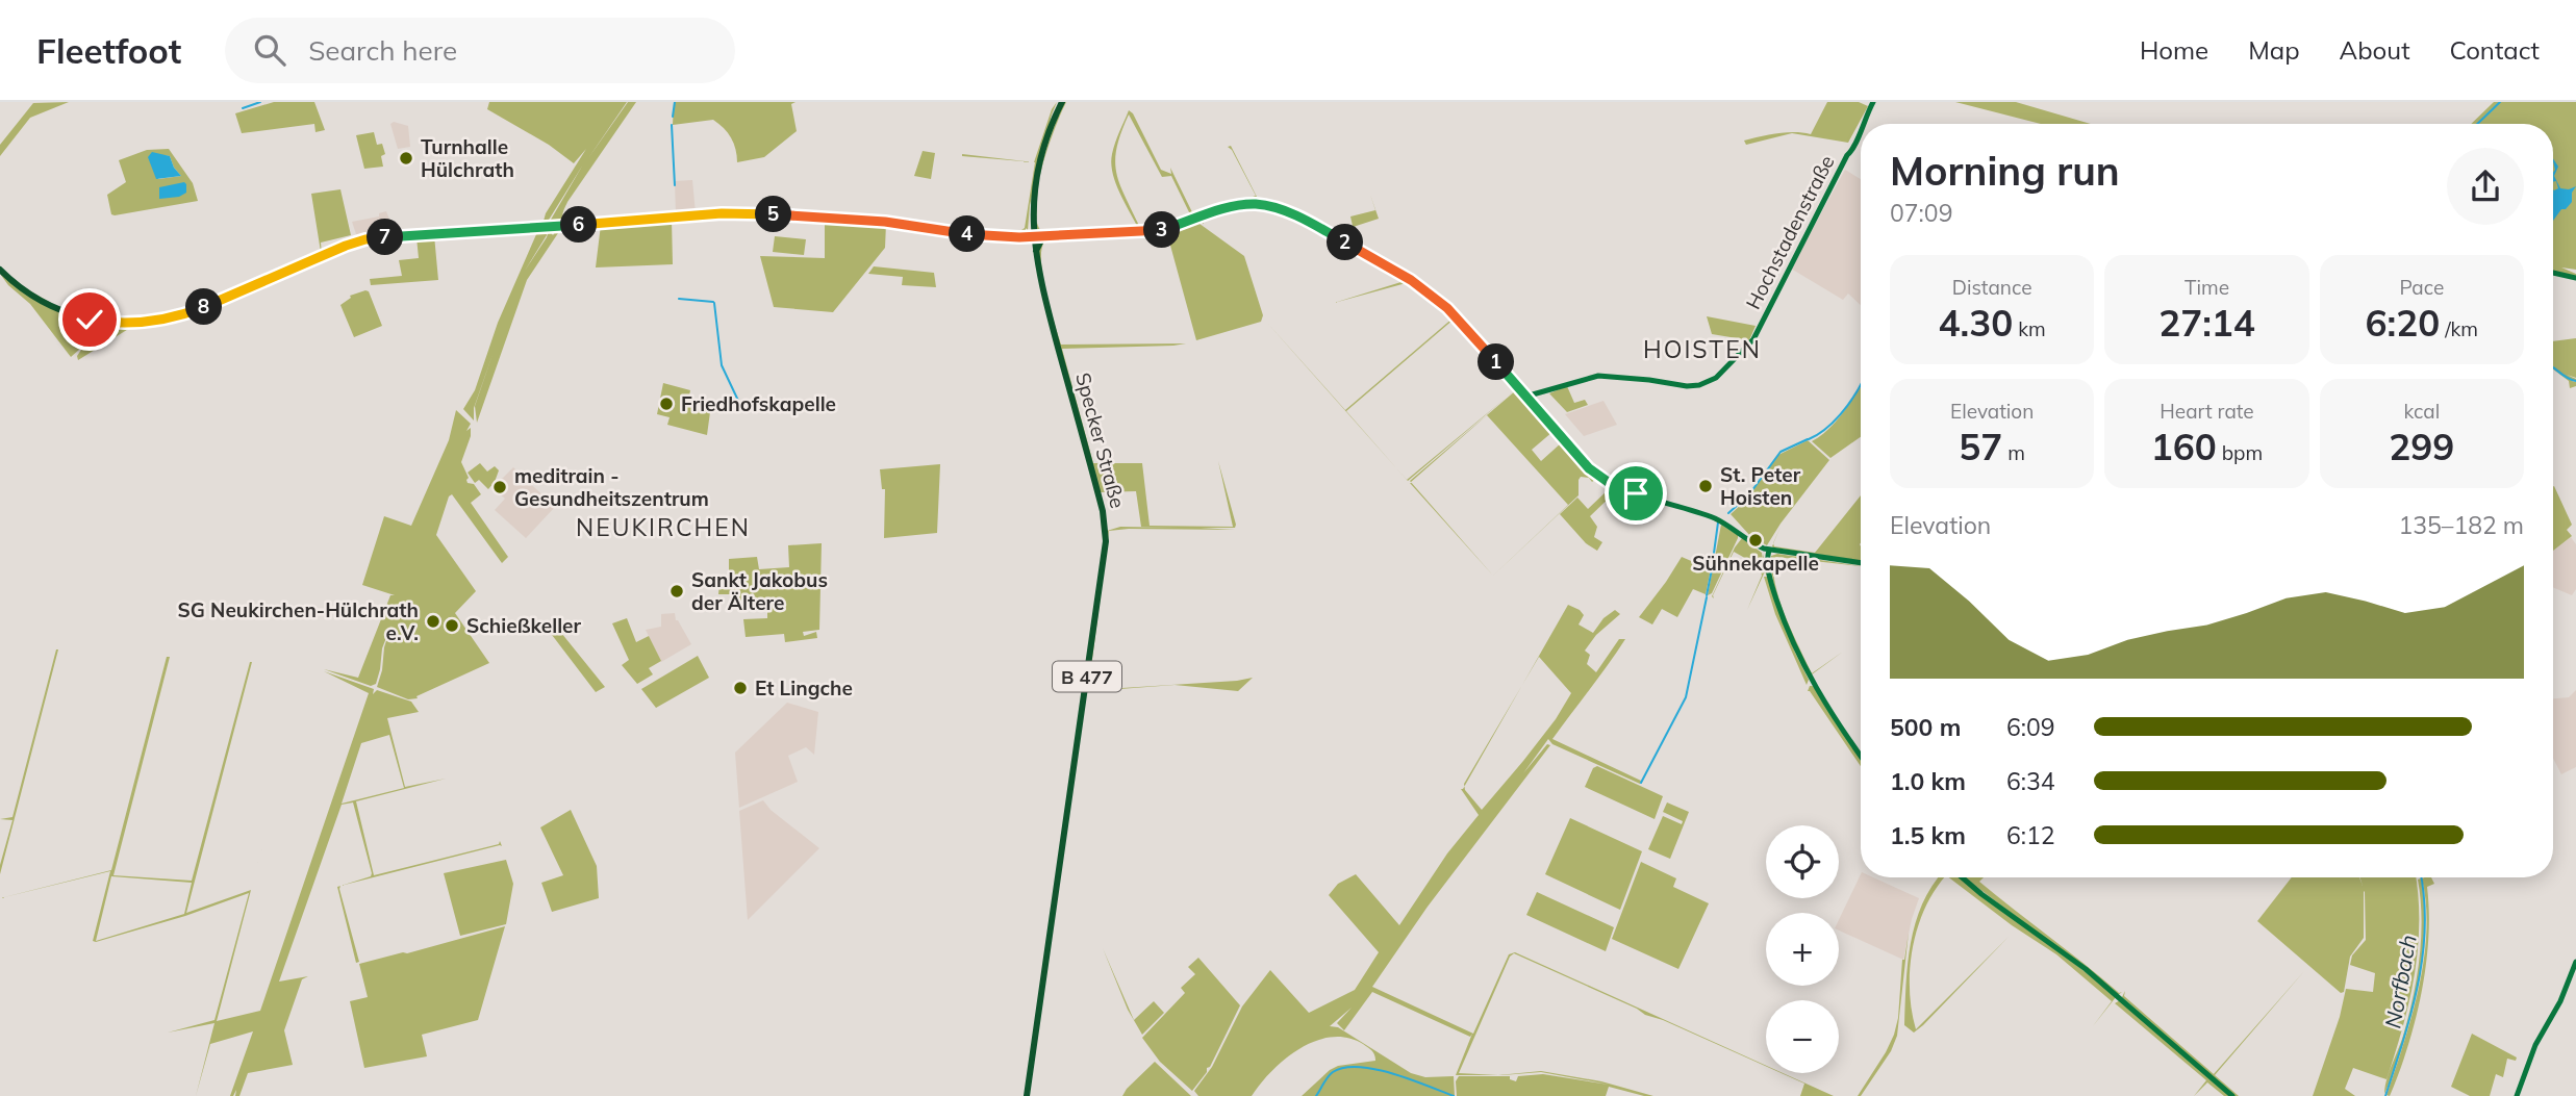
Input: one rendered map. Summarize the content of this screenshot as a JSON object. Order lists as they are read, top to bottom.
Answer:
{
  "streets": {
    "main road": ["Hochstadenstraße", "Specker Straße", "B 477"]
  },
  "districts": ["HOISTEN", "NEUKIRCHEN"],
  "water": ["Norfbach"],
  "places": [
    "Turnhalle Hülchrath",
    "Friedhofskapelle",
    "St. Peter Hoisten",
    "meditrain - Gesundheitszentrum",
    "Sühnekapelle",
    "Sankt Jakobus der Ältere",
    "SG Neukirchen-Hülchrath e.V.",
    "Schießkeller",
    "Et Lingche"
  ],
  "page": {
    "header": "Fleetfoot",
    "search": "Search here",
    "nav": [
      "Home",
      "Map",
      "About",
      "Contact"
    ],
    "heading": ["Morning run", "07:09"],
    "pins": [
      "5",
      "6",
      "3",
      "4",
      "7",
      "2",
      "8",
      "1"
    ],
    "stats": [
      ["Distance", "4.30 km"],
      ["Time", "27:14"],
      ["Pace", "6:20 /km"],
      ["Elevation", "57 m"],
      ["Heart rate", "160 bpm"],
      ["kcal", "299"]
    ],
    "chart": ["Elevation", "135–182 m"],
    "list": [
      {
        "name": "500 m",
        "note": "6:09"
      },
      {
        "name": "1.0 km",
        "note": "6:34"
      },
      {
        "name": "1.5 km",
        "note": "6:12"
      }
    ],
    "map_buttons": ["+", "−"]
  }
}
